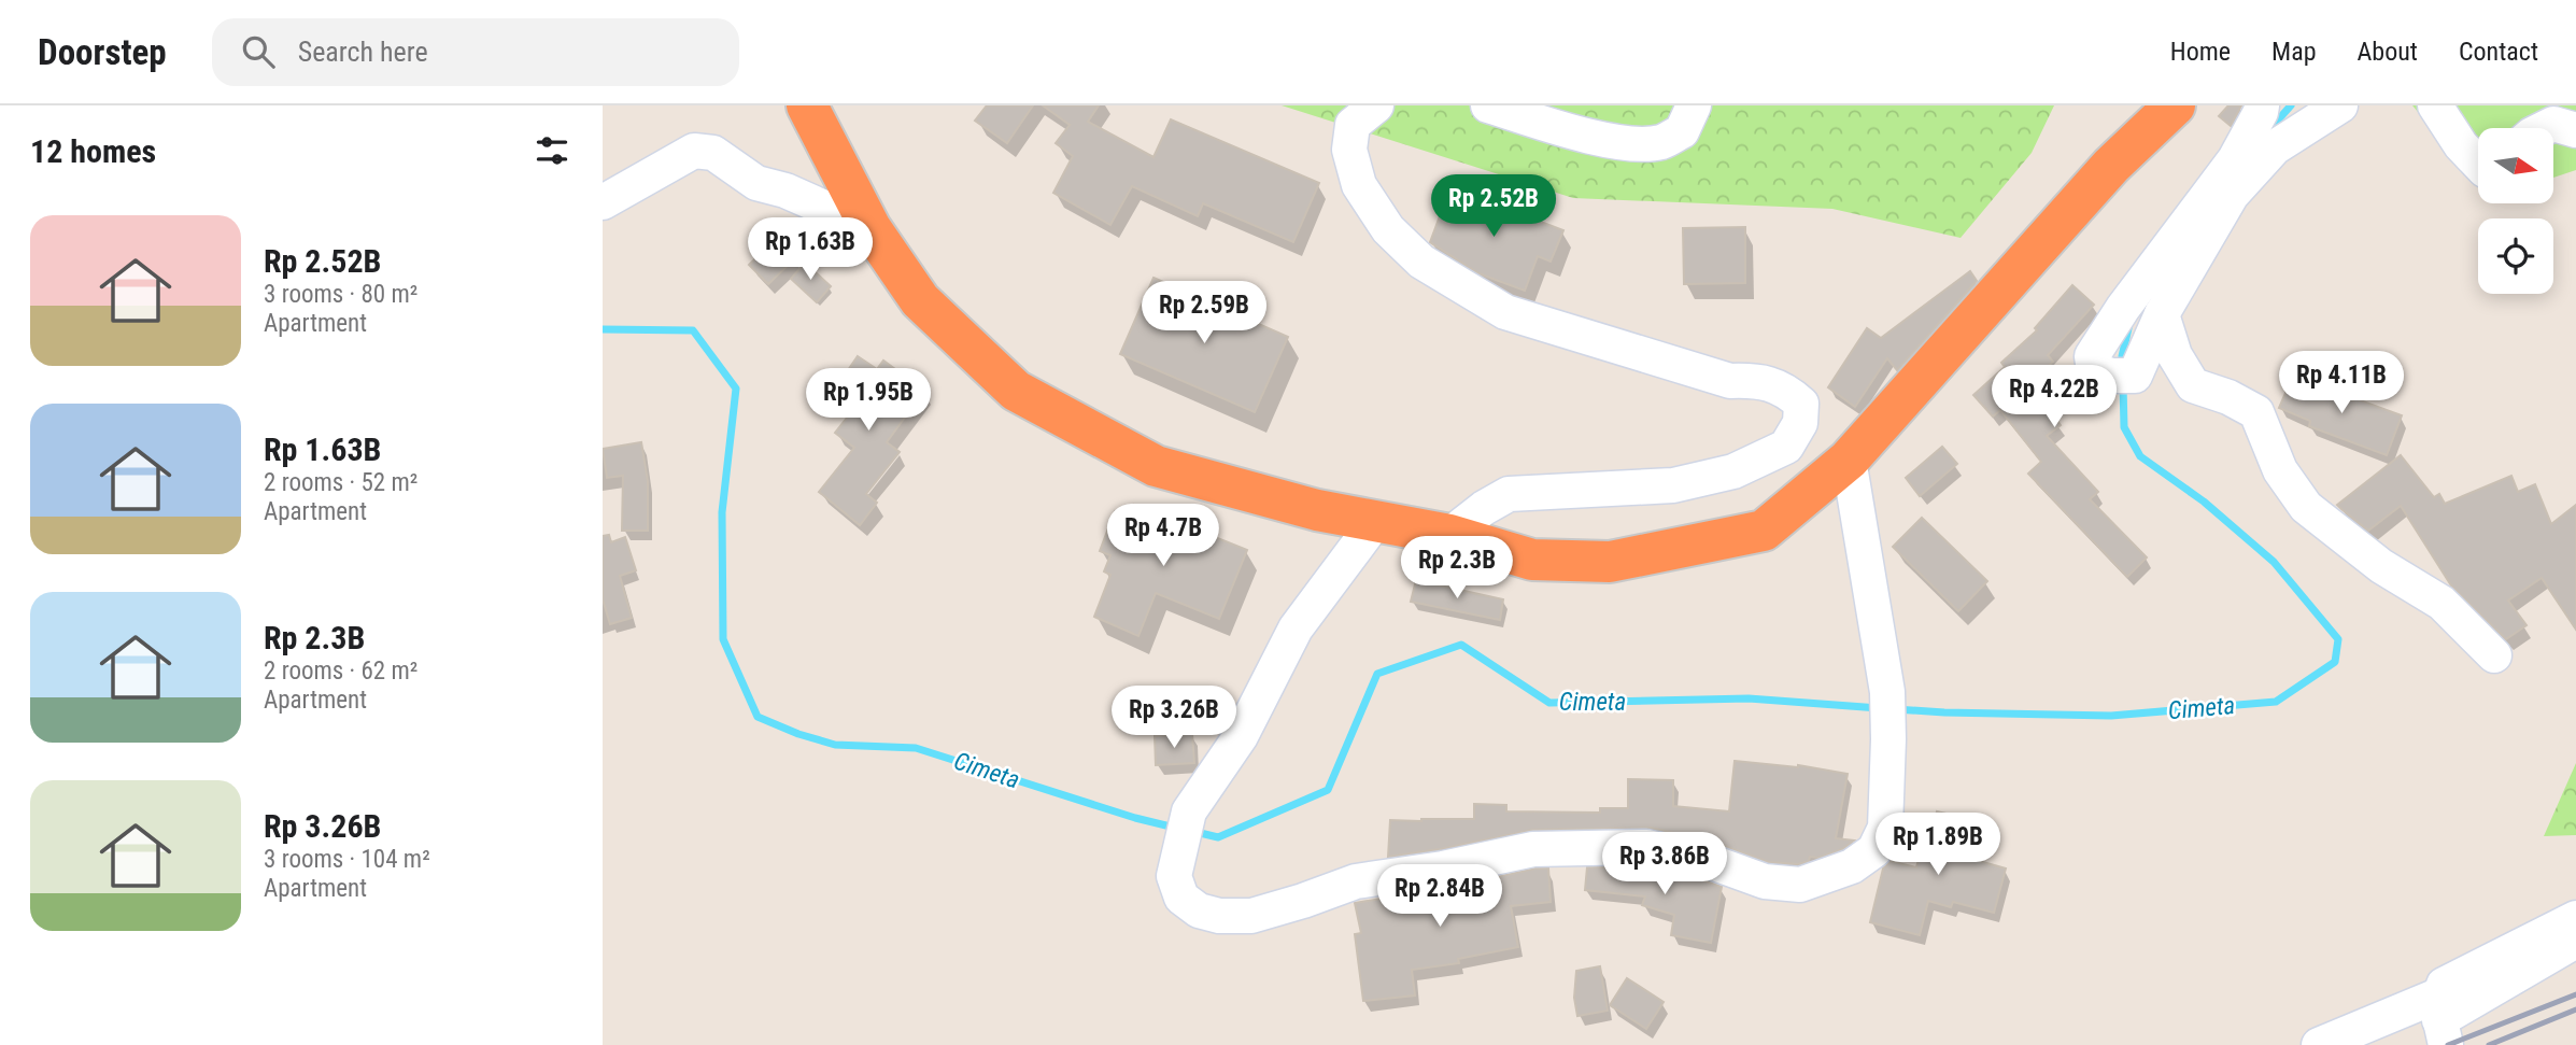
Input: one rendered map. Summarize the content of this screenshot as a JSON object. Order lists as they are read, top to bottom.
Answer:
{
  "water": ["Cimeta"],
  "north": "right",
  "page": {
    "header": "Doorstep",
    "search": "Search here",
    "nav": [
      "Home",
      "Map",
      "About",
      "Contact"
    ],
    "heading": "12 homes",
    "price": [
      "Rp 2.52B",
      "Rp 1.63B",
      "Rp 2.59B",
      "Rp 4.11B",
      "Rp 4.22B",
      "Rp 1.95B",
      "Rp 4.7B",
      "Rp 2.3B",
      "Rp 3.26B",
      "Rp 1.89B",
      "Rp 3.86B",
      "Rp 2.84B"
    ],
    "list": [
      {
        "name": "Rp 2.52B",
        "note": "3 rooms · 80 m² · Apartment"
      },
      {
        "name": "Rp 1.63B",
        "note": "2 rooms · 52 m² · Apartment"
      },
      {
        "name": "Rp 2.3B",
        "note": "2 rooms · 62 m² · Apartment"
      },
      {
        "name": "Rp 3.26B",
        "note": "3 rooms · 104 m² · Apartment"
      }
    ]
  }
}
